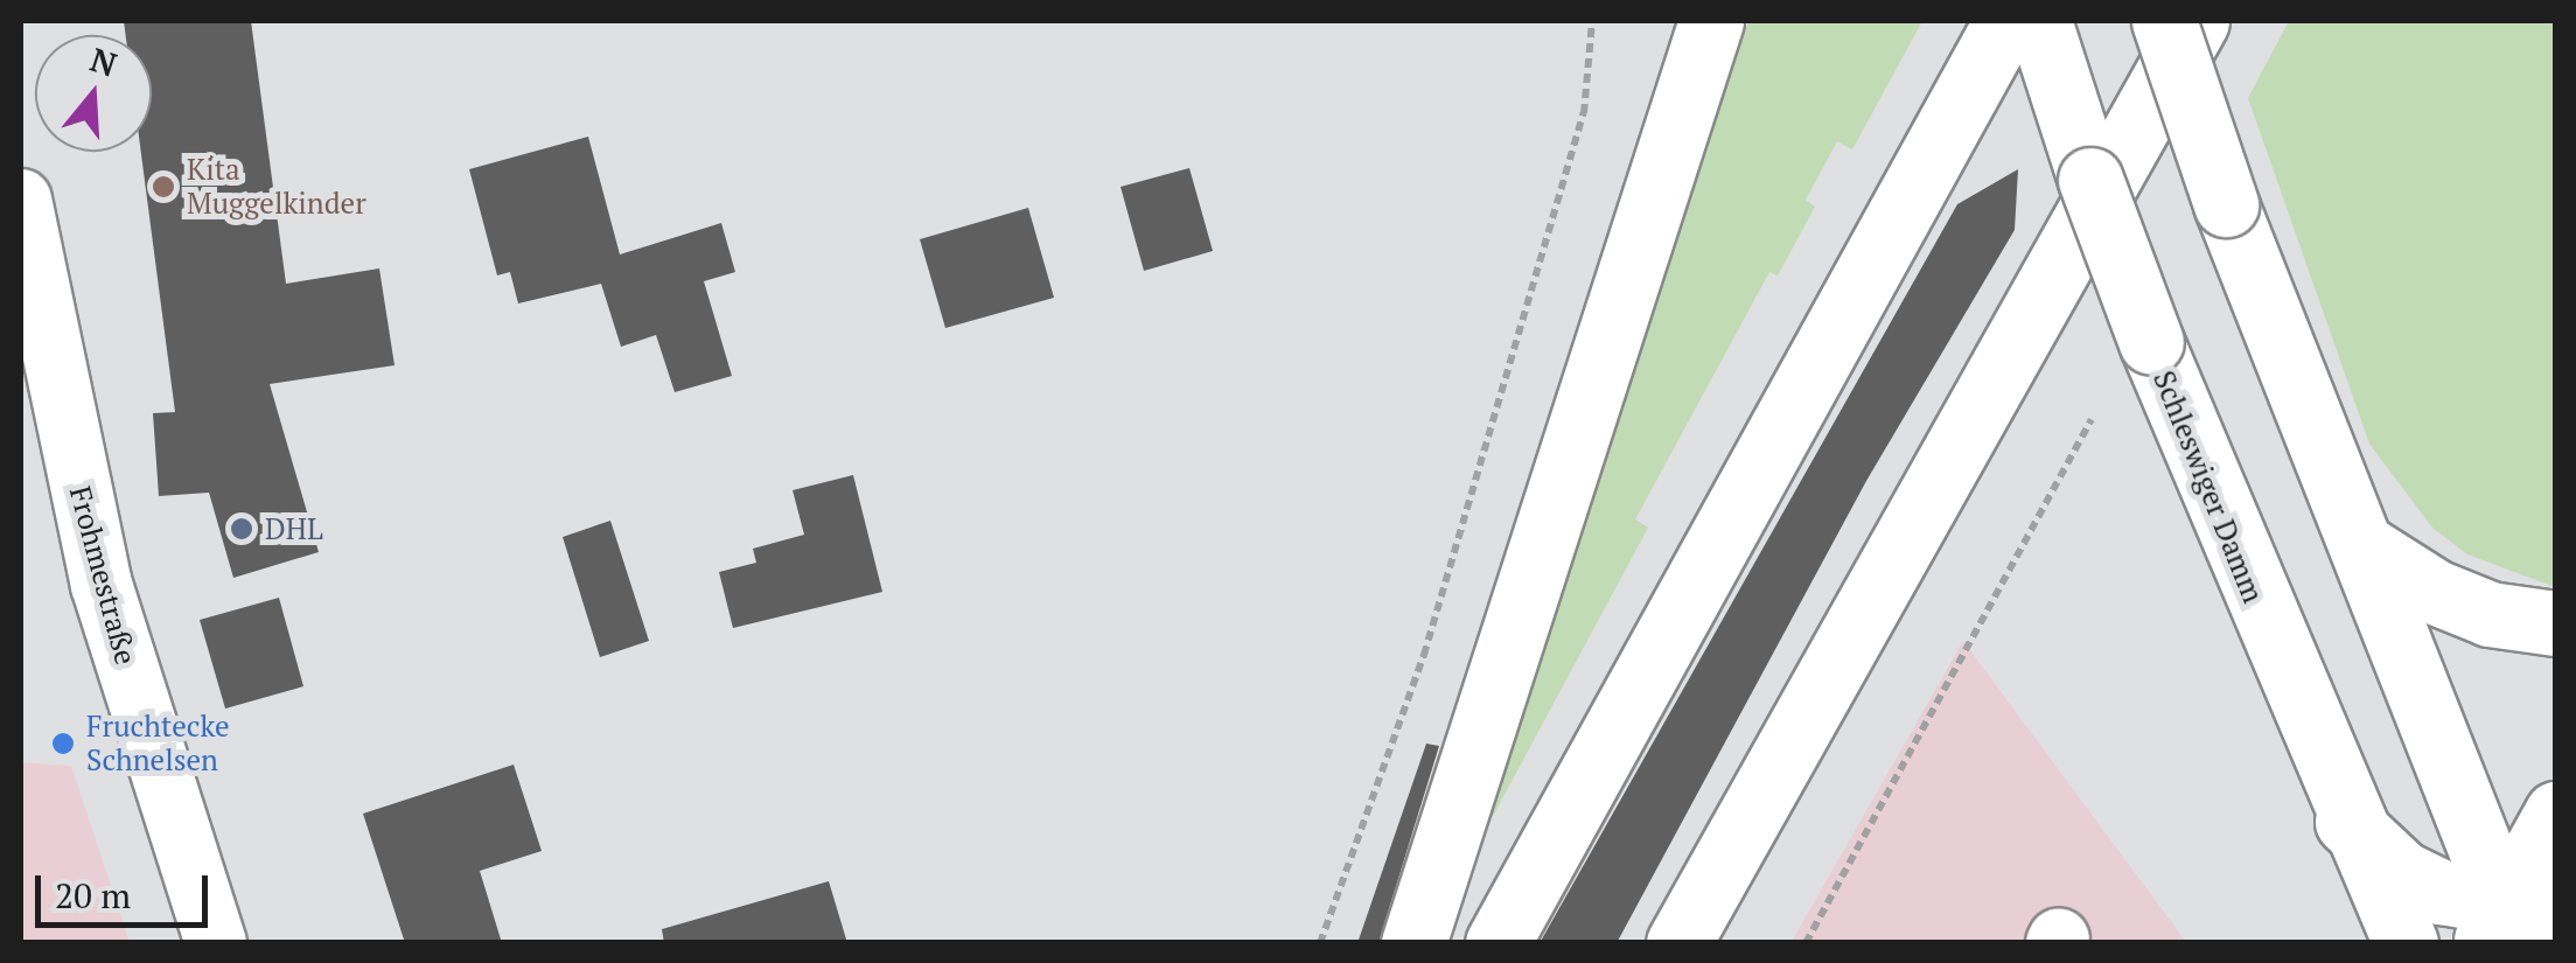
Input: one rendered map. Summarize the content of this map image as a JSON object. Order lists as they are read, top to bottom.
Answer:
{
  "streets": {
    "main road": ["Schleswiger Damm"],
    "street": ["Frohmestraße"]
  },
  "places": ["Kita Muggelkinder", "DHL", "Fruchtecke Schnelsen"],
  "scale_bar": "20 m",
  "north": "top"
}
